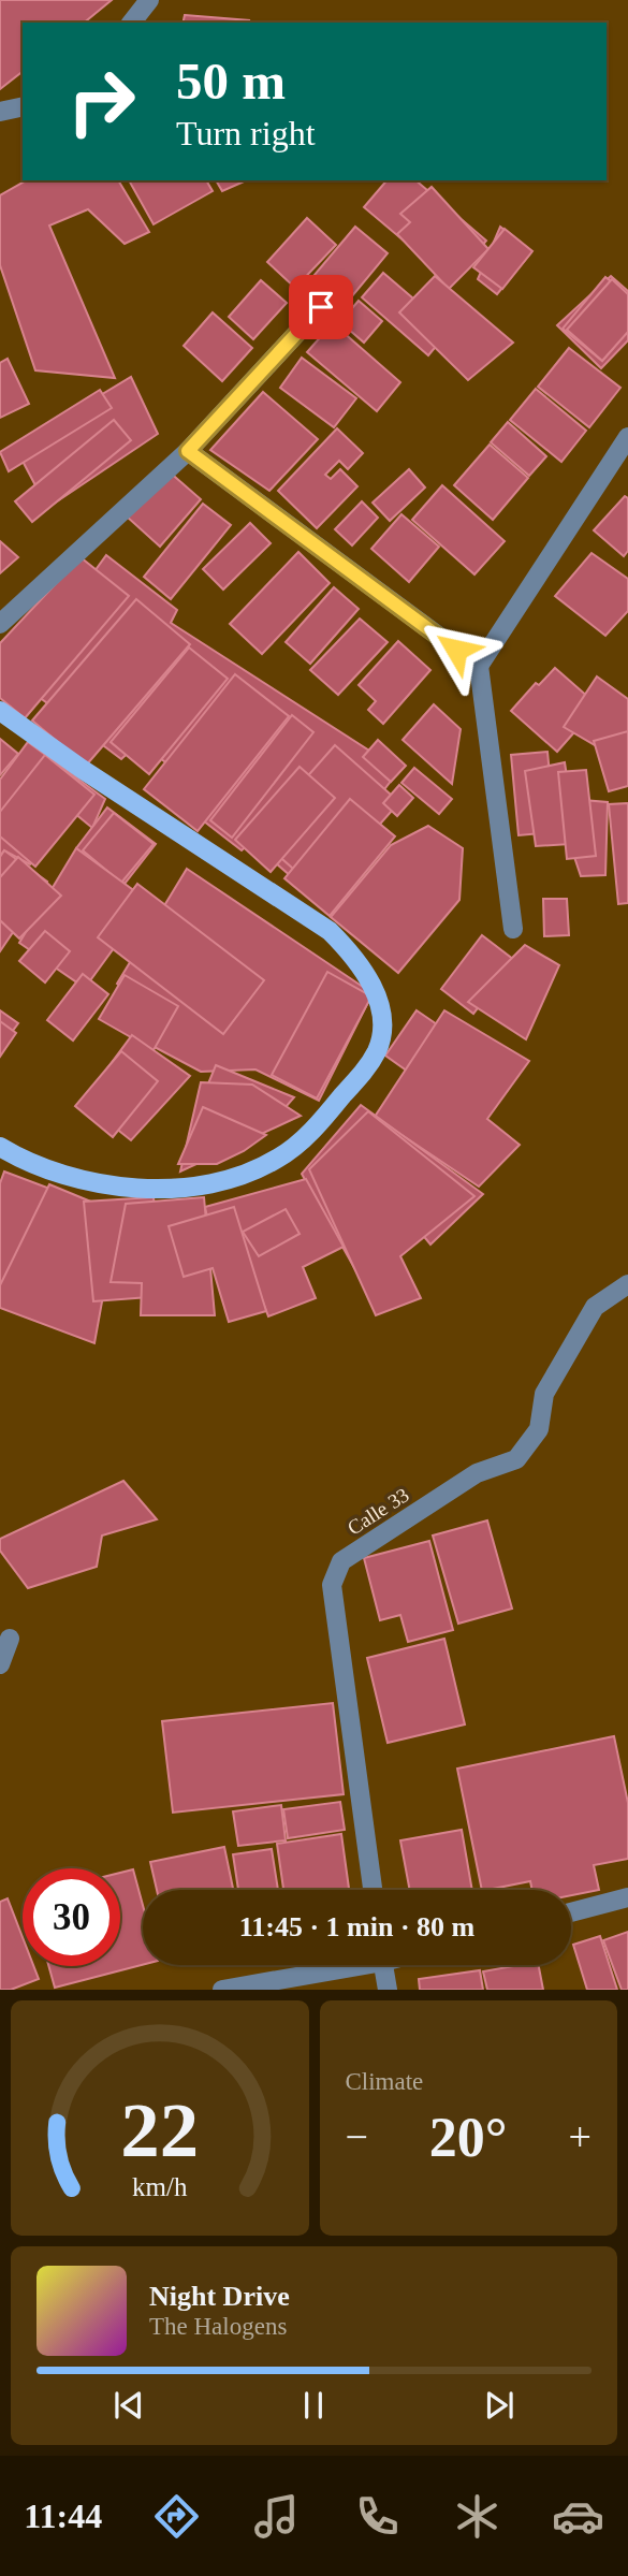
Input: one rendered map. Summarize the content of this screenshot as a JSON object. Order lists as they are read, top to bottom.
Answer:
{
  "streets": {
    "street": ["Calle 33"]
  },
  "page": {
    "turn": ["50 m", "Turn right"],
    "limit": "30",
    "trip": "11:45 · 1 min · 80 m",
    "tile": "Climate",
    "heat": ["−", "20°", "+"],
    "song": ["Night Drive", "The Halogens"],
    "tabs": "11:44",
    "gauge": ["22", "km/h"]
  }
}
